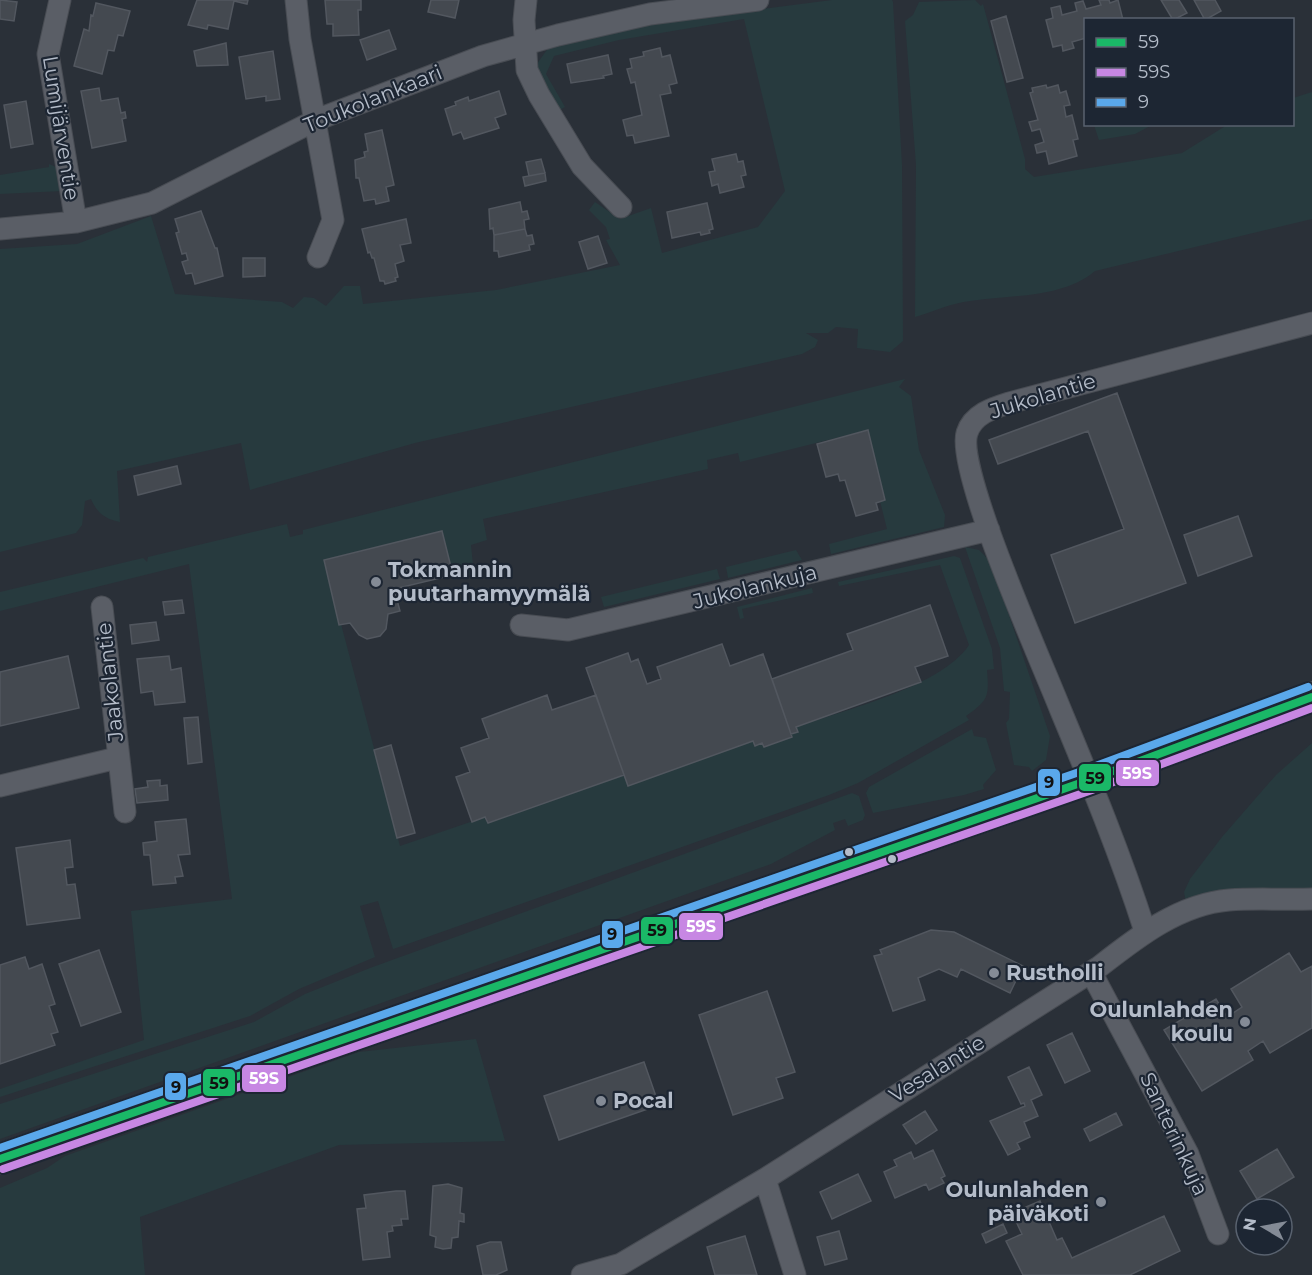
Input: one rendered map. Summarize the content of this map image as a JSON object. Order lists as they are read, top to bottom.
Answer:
{
  "streets": {
    "street": [
      "Toukolankaari",
      "Lumijärventie",
      "Jukolantie",
      "Jukolankuja",
      "Jaakolantie",
      "Vesalantie",
      "Santerinkuja"
    ]
  },
  "crossings": [
    ["Toukolankaari", "Lumijärventie"],
    ["Jukolantie", "Jukolankuja"],
    ["Vesalantie", "Santerinkuja"]
  ],
  "places": [
    "Tokmannin puutarhamyymälä",
    "Rustholli",
    "Oulunlahden koulu",
    "Pocal",
    "Oulunlahden päiväkoti"
  ],
  "lines": ["transit line 9", "transit line 59", "transit line 59S"],
  "legend": ["59", "59S", "9"],
  "north": "left"
}
